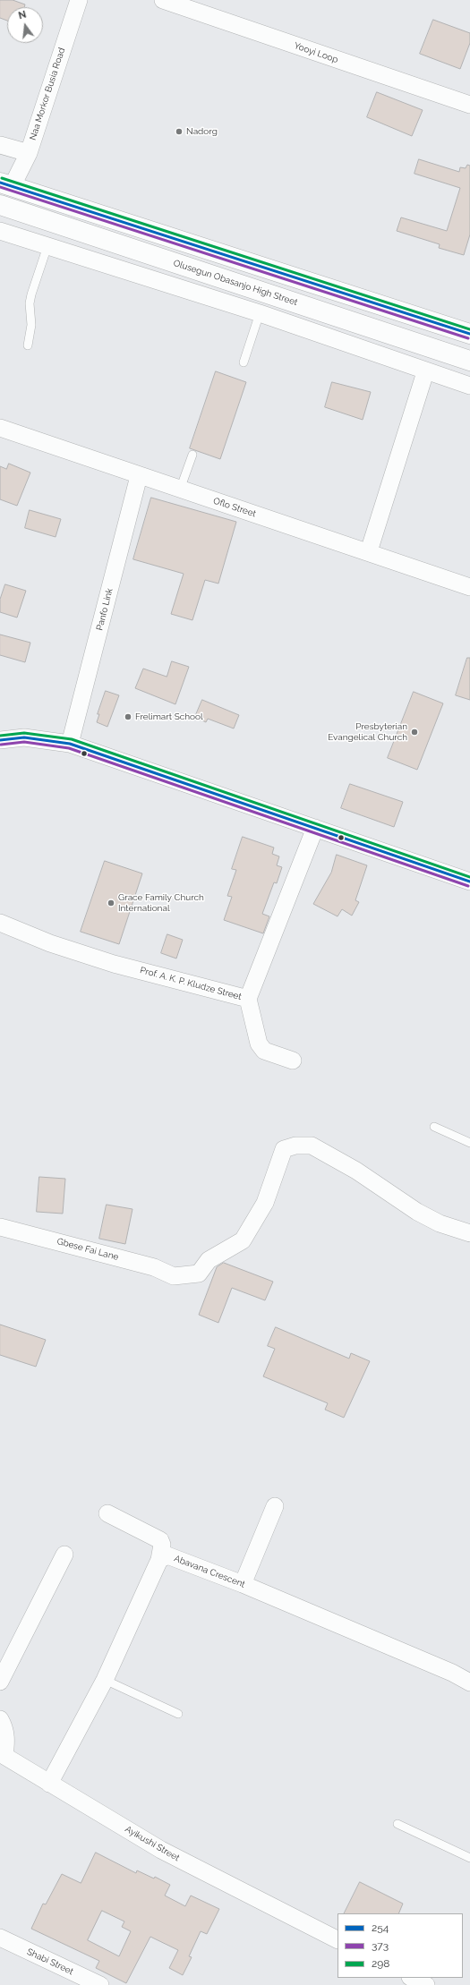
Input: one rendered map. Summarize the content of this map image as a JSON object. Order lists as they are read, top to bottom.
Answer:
{
  "streets": {
    "main road": ["Olusegun Obasanjo High Street"],
    "street": [
      "Yooyi Loop",
      "Naa Morkor Busia Road",
      "Oflo Street",
      "Panfo Link",
      "Prof. A. K. P. Kludze Street",
      "Gbese Fai Lane",
      "Abavana Crescent",
      "Ayikushi Street",
      "Shabi Street"
    ]
  },
  "crossings": [
    ["Oflo Street", "Panfo Link"],
    ["Abavana Crescent", "Ayikushi Street"]
  ],
  "places": [
    "Nadorg",
    "Frelimart School",
    "Presbyterian Evangelical Church",
    "Grace Family Church International"
  ],
  "lines": ["transit line 298", "transit line 254", "transit line 373"],
  "legend": ["254", "373", "298"],
  "north": "top"
}
